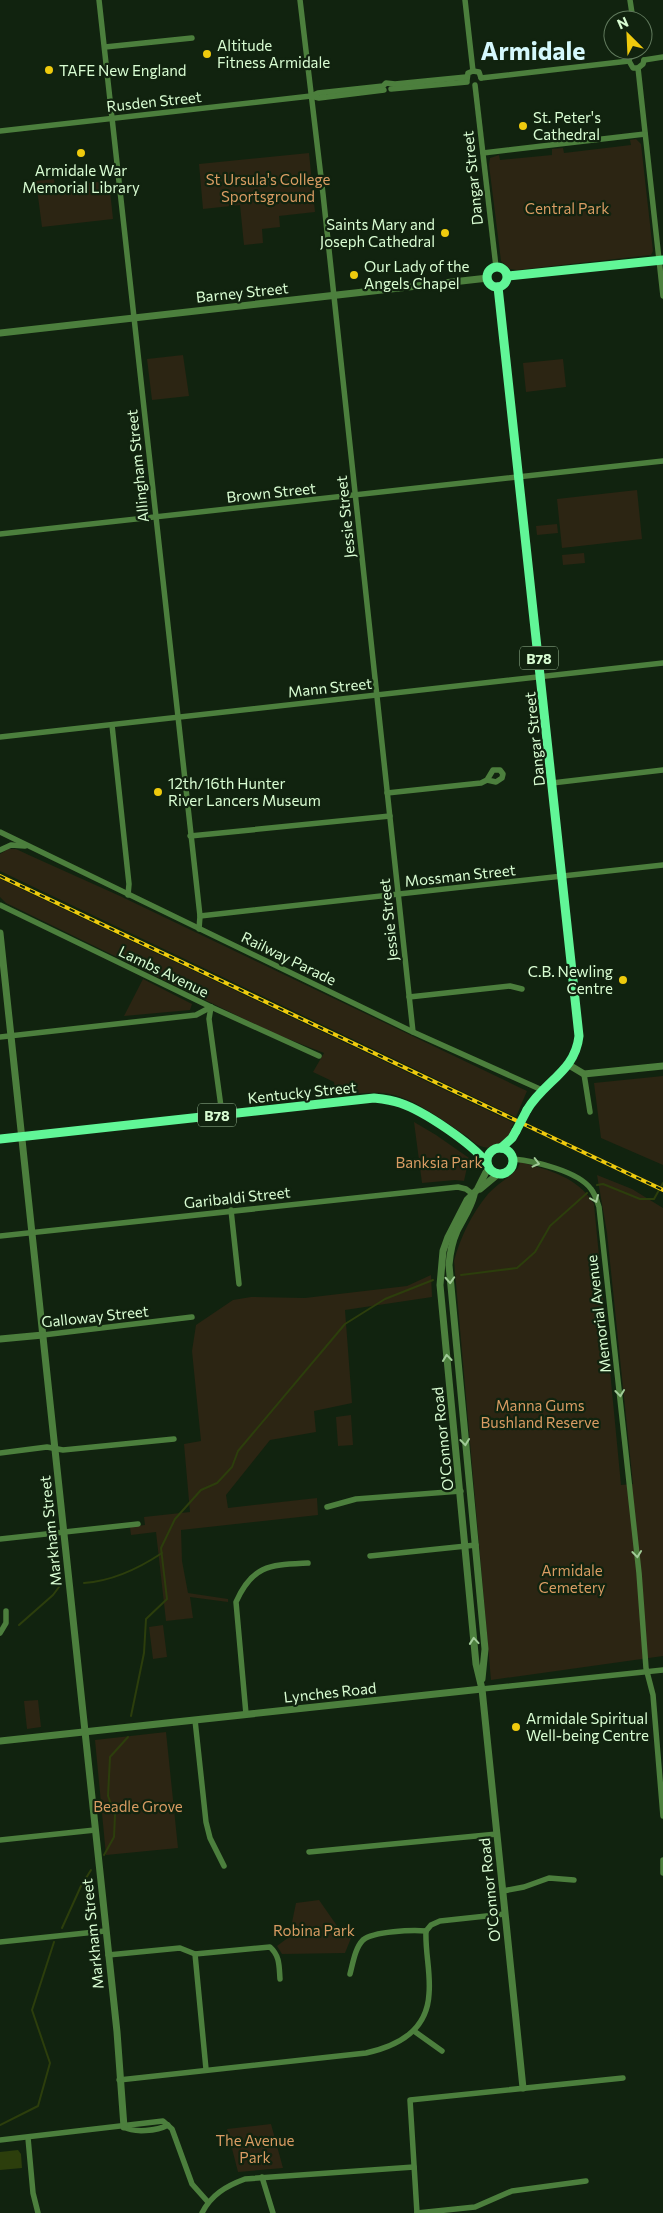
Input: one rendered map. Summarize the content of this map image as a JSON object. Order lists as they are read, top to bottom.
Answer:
{
  "streets": {
    "main road": ["Dangar Street", "B78", "Kentucky Street"],
    "street": [
      "Rusden Street",
      "Barney Street",
      "Allingham Street",
      "Brown Street",
      "Jessie Street",
      "Mann Street",
      "Mossman Street",
      "Railway Parade",
      "Lambs Avenue",
      "Garibaldi Street",
      "Memorial Avenue",
      "Galloway Street",
      "O'Connor Road",
      "Markham Street",
      "Lynches Road"
    ]
  },
  "crossings": [
    ["Rusden Street", "Dangar Street"],
    ["Rusden Street", "Allingham Street"],
    ["Rusden Street", "Jessie Street"],
    ["Dangar Street", "Barney Street"],
    ["Dangar Street", "Brown Street"],
    ["Dangar Street", "B78"],
    ["Dangar Street", "Mann Street"],
    ["Dangar Street", "Mossman Street"],
    ["Dangar Street", "Railway Parade"],
    ["Dangar Street", "Kentucky Street"],
    ["Dangar Street", "Memorial Avenue"],
    ["Dangar Street", "O'Connor Road"],
    ["Barney Street", "Allingham Street"],
    ["Barney Street", "Jessie Street"],
    ["Allingham Street", "Brown Street"],
    ["Allingham Street", "Mann Street"],
    ["Allingham Street", "Mossman Street"],
    ["Allingham Street", "Railway Parade"],
    ["Brown Street", "Jessie Street"],
    ["Jessie Street", "Mann Street"],
    ["Jessie Street", "Mossman Street"],
    ["Jessie Street", "Railway Parade"],
    ["B78", "Kentucky Street"],
    ["B78", "Memorial Avenue"],
    ["B78", "O'Connor Road"],
    ["Kentucky Street", "Memorial Avenue"],
    ["Kentucky Street", "O'Connor Road"],
    ["Kentucky Street", "Markham Street"],
    ["Garibaldi Street", "O'Connor Road"],
    ["Garibaldi Street", "Markham Street"],
    ["Memorial Avenue", "O'Connor Road"],
    ["Memorial Avenue", "Lynches Road"],
    ["Galloway Street", "Markham Street"],
    ["O'Connor Road", "Lynches Road"],
    ["Markham Street", "Lynches Road"]
  ],
  "one_way": ["Memorial Avenue"],
  "districts": ["Armidale"],
  "parks": [
    "St Ursula's College Sportsground",
    "Central Park",
    "Banksia Park",
    "Manna Gums Bushland Reserve",
    "Armidale Cemetery",
    "Beadle Grove",
    "Robina Park",
    "The Avenue Park"
  ],
  "places": [
    "Altitude Fitness Armidale",
    "TAFE New England",
    "St. Peter's Cathedral",
    "Armidale War Memorial Library",
    "Saints Mary and Joseph Cathedral",
    "Our Lady of the Angels Chapel",
    "12th/16th Hunter River Lancers Museum",
    "C.B. Newling Centre",
    "Armidale Spiritual Well-being Centre"
  ],
  "north": "top left"
}
